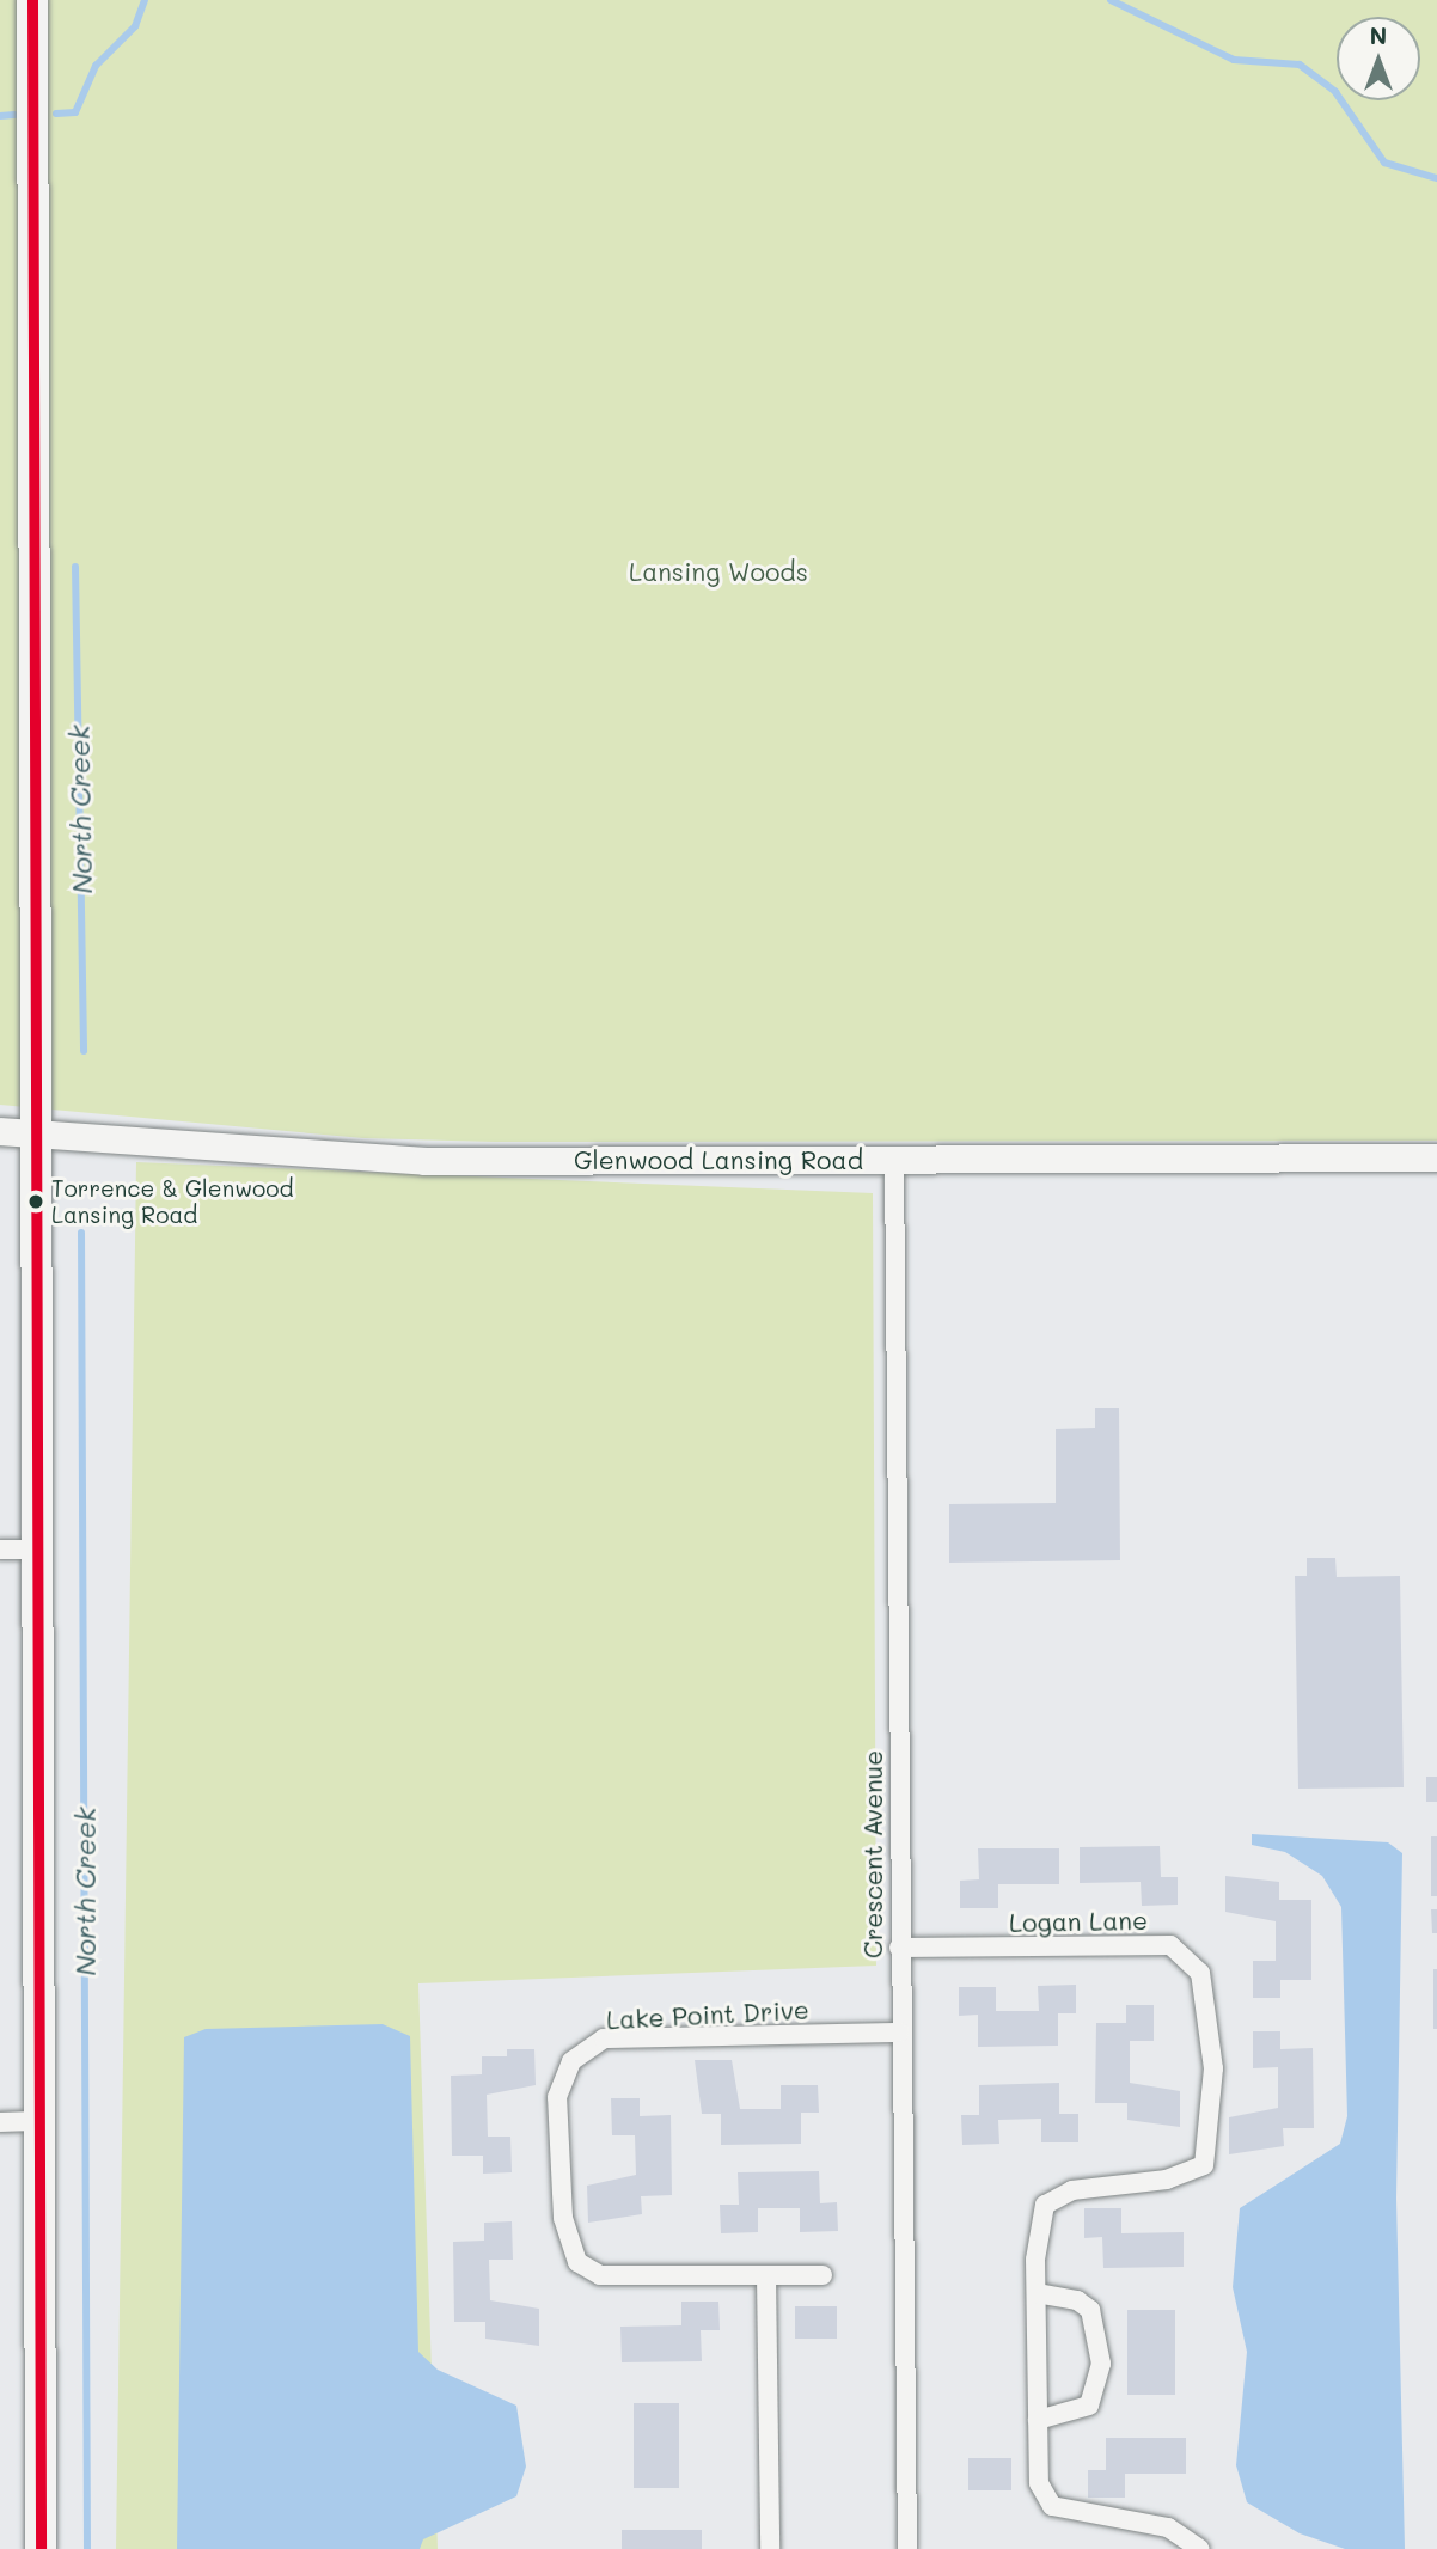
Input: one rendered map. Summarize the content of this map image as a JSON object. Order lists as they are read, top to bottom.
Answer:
{
  "streets": {
    "main road": ["Glenwood Lansing Road"],
    "street": ["Crescent Avenue", "Logan Lane", "Lake Point Drive"]
  },
  "crossings": [
    ["Glenwood Lansing Road", "Crescent Avenue"],
    ["Crescent Avenue", "Logan Lane"],
    ["Crescent Avenue", "Lake Point Drive"]
  ],
  "water": ["North Creek"],
  "parks": ["Lansing Woods"],
  "places": ["Torrence & Glenwood Lansing Road"],
  "north": "top"
}
